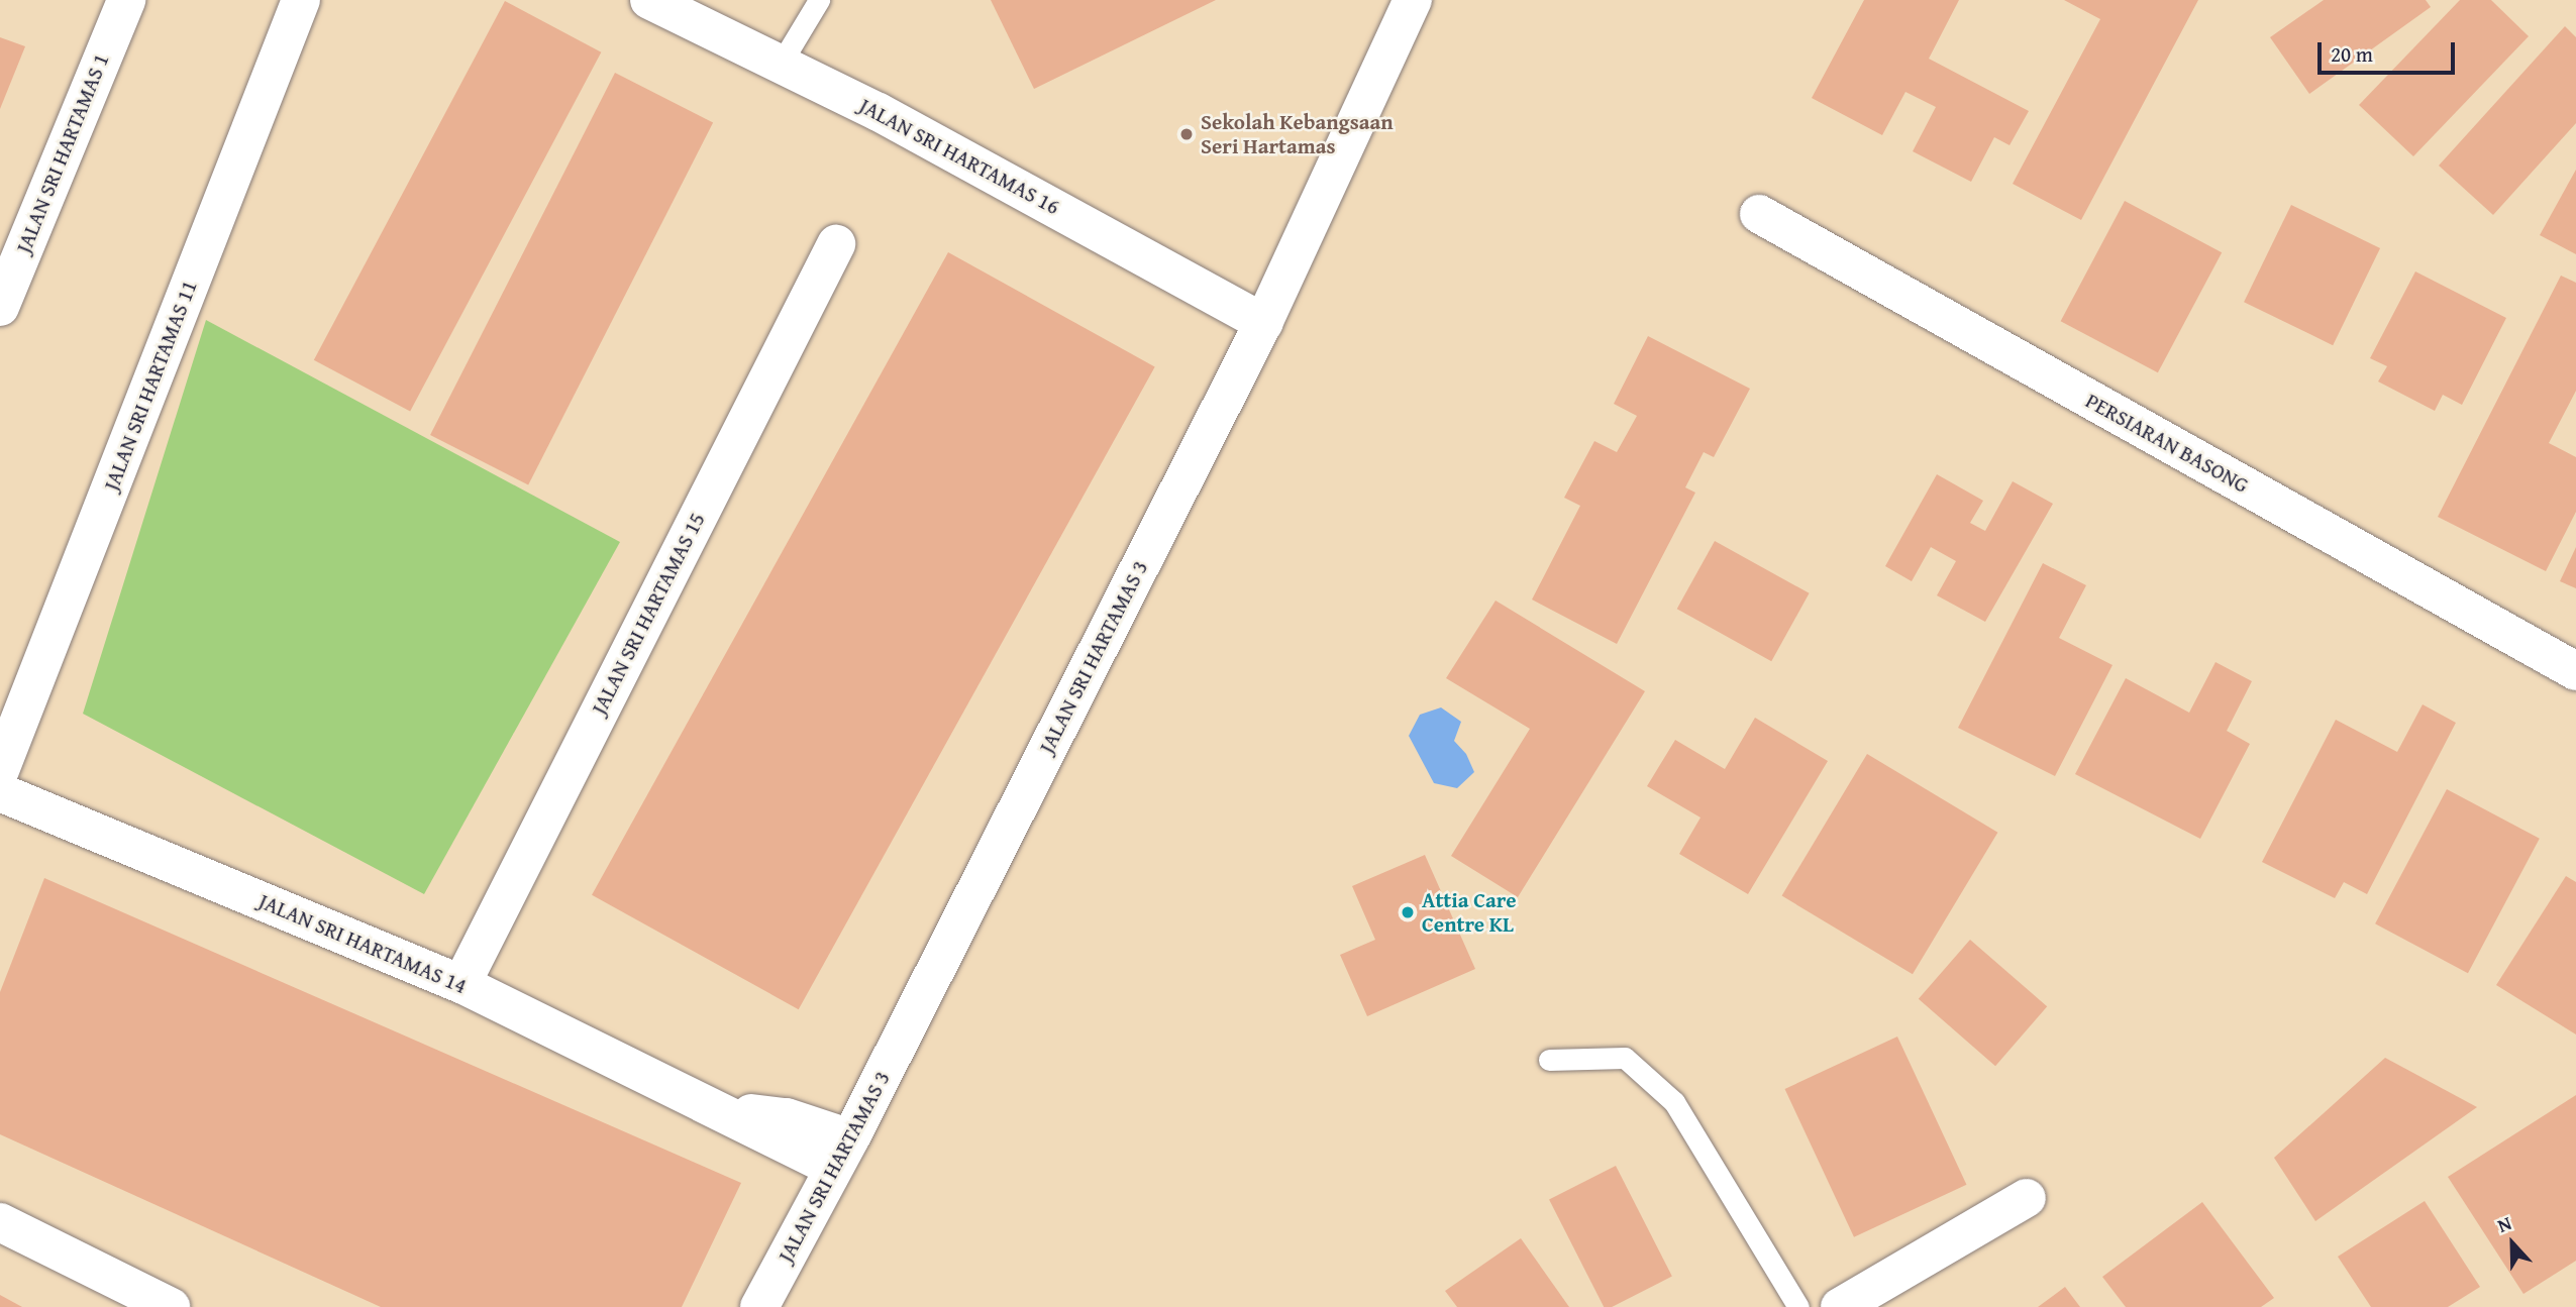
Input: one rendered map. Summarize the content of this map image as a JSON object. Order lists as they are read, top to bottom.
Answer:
{
  "streets": {
    "street": [
      "JALAN SRI HARTAMAS 1",
      "JALAN SRI HARTAMAS 16",
      "JALAN SRI HARTAMAS 11",
      "PERSIARAN BASONG",
      "JALAN SRI HARTAMAS 15",
      "JALAN SRI HARTAMAS 3",
      "JALAN SRI HARTAMAS 14"
    ]
  },
  "crossings": [
    ["JALAN SRI HARTAMAS 16", "JALAN SRI HARTAMAS 3"],
    ["JALAN SRI HARTAMAS 15", "JALAN SRI HARTAMAS 14"],
    ["JALAN SRI HARTAMAS 3", "JALAN SRI HARTAMAS 14"]
  ],
  "places": ["Sekolah Kebangsaan Seri Hartamas", "Attia Care Centre KL"],
  "scale_bar": "20 m",
  "north": "top"
}
